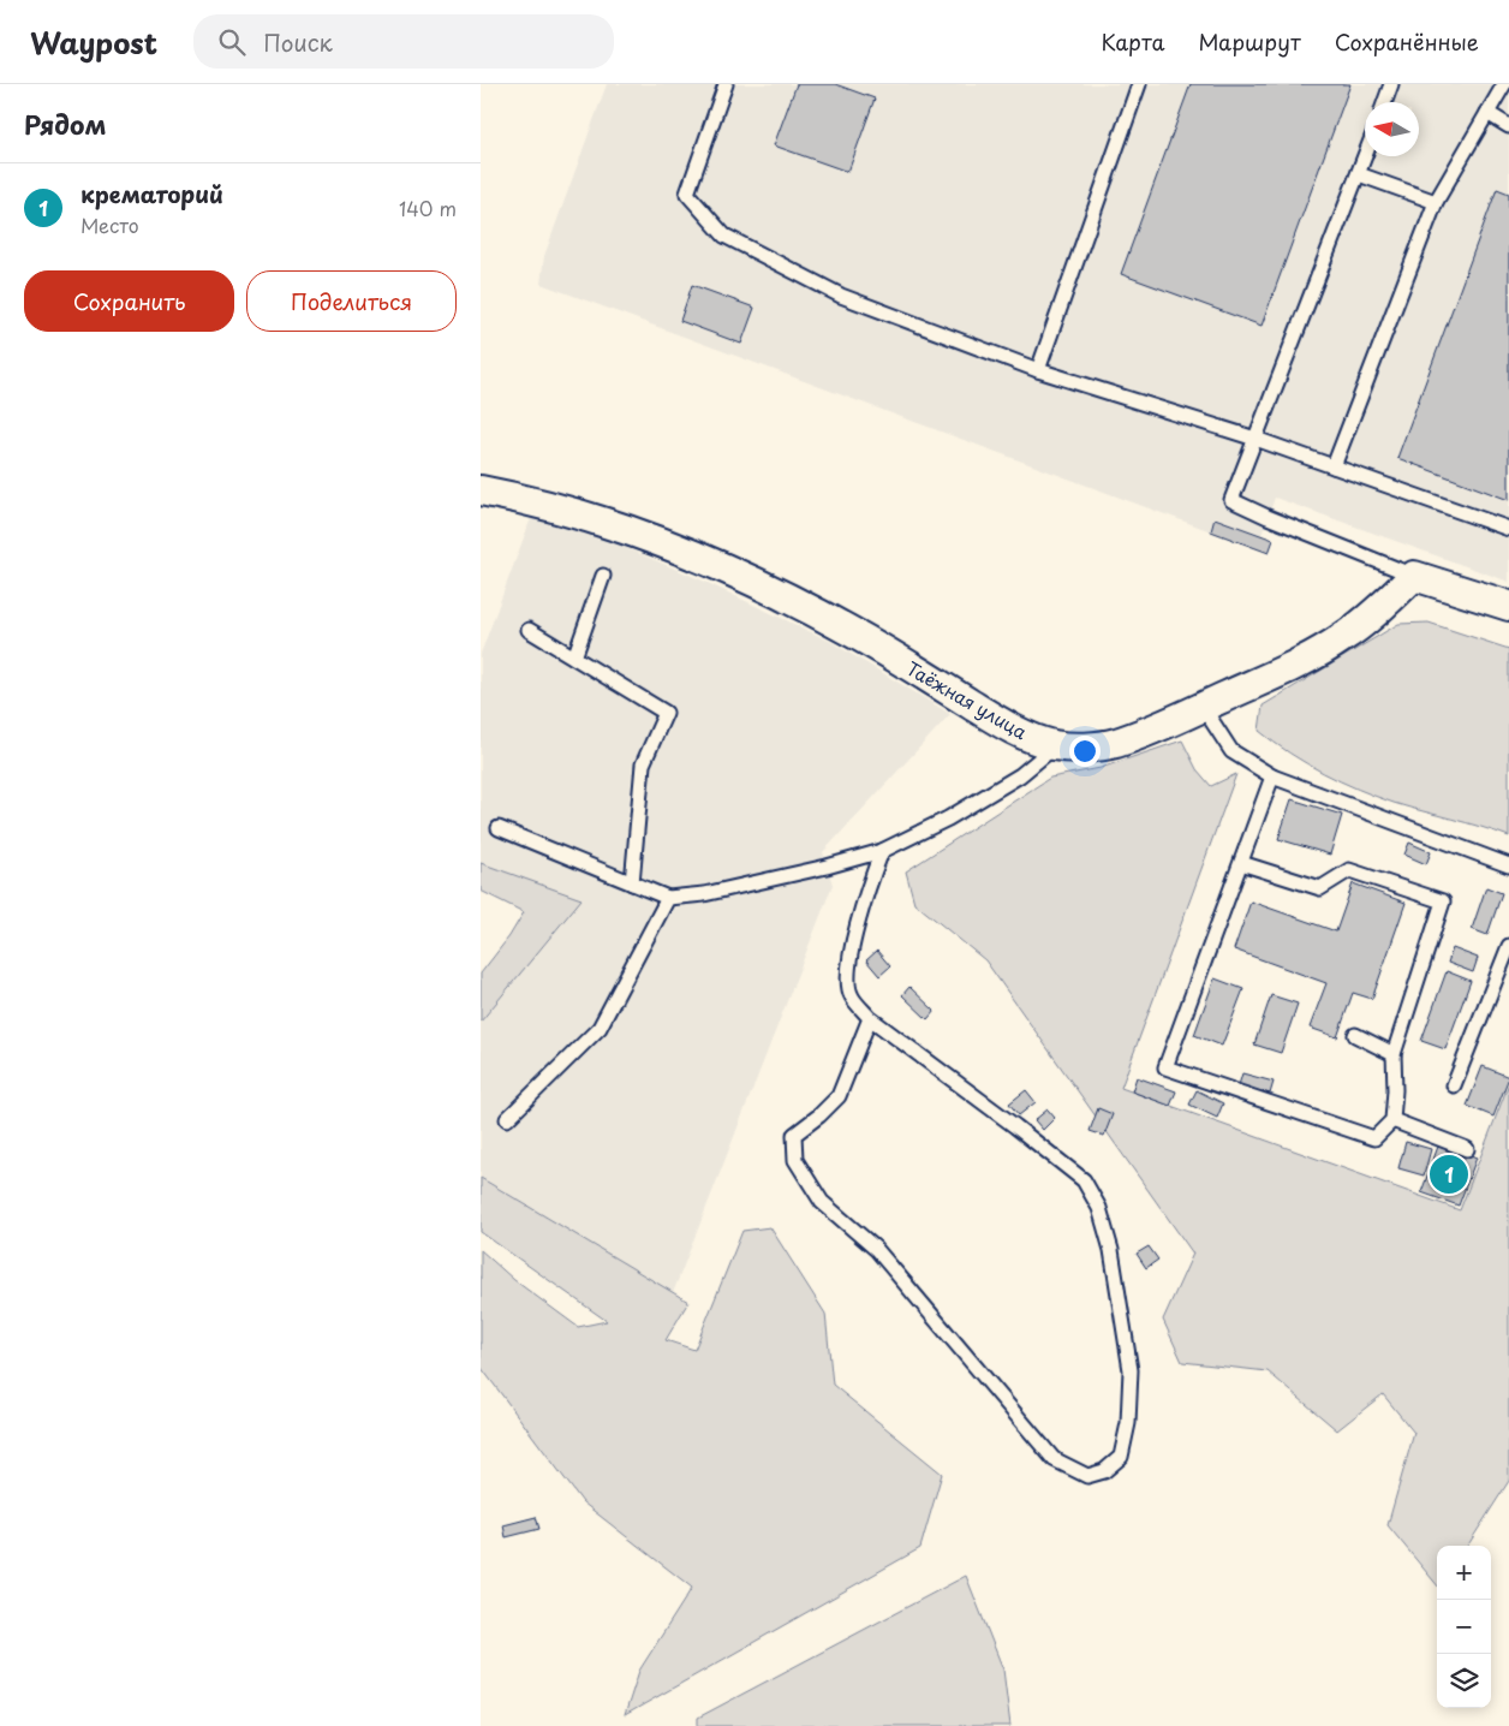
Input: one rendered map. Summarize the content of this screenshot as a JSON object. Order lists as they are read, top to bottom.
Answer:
{
  "streets": {
    "street": ["Таёжная улица"]
  },
  "north": "left",
  "page": {
    "header": "Waypost",
    "search": "Поиск",
    "nav": ["Карта", "Маршрут", "Сохранённые"],
    "heading": "Рядом",
    "list": [
      {
        "mark": "1",
        "name": "крематорий",
        "note": "Место",
        "value": "140 m"
      }
    ],
    "buttons": ["Сохранить", "Поделиться"],
    "pins": "1",
    "map_buttons": ["+", "−"]
  }
}
